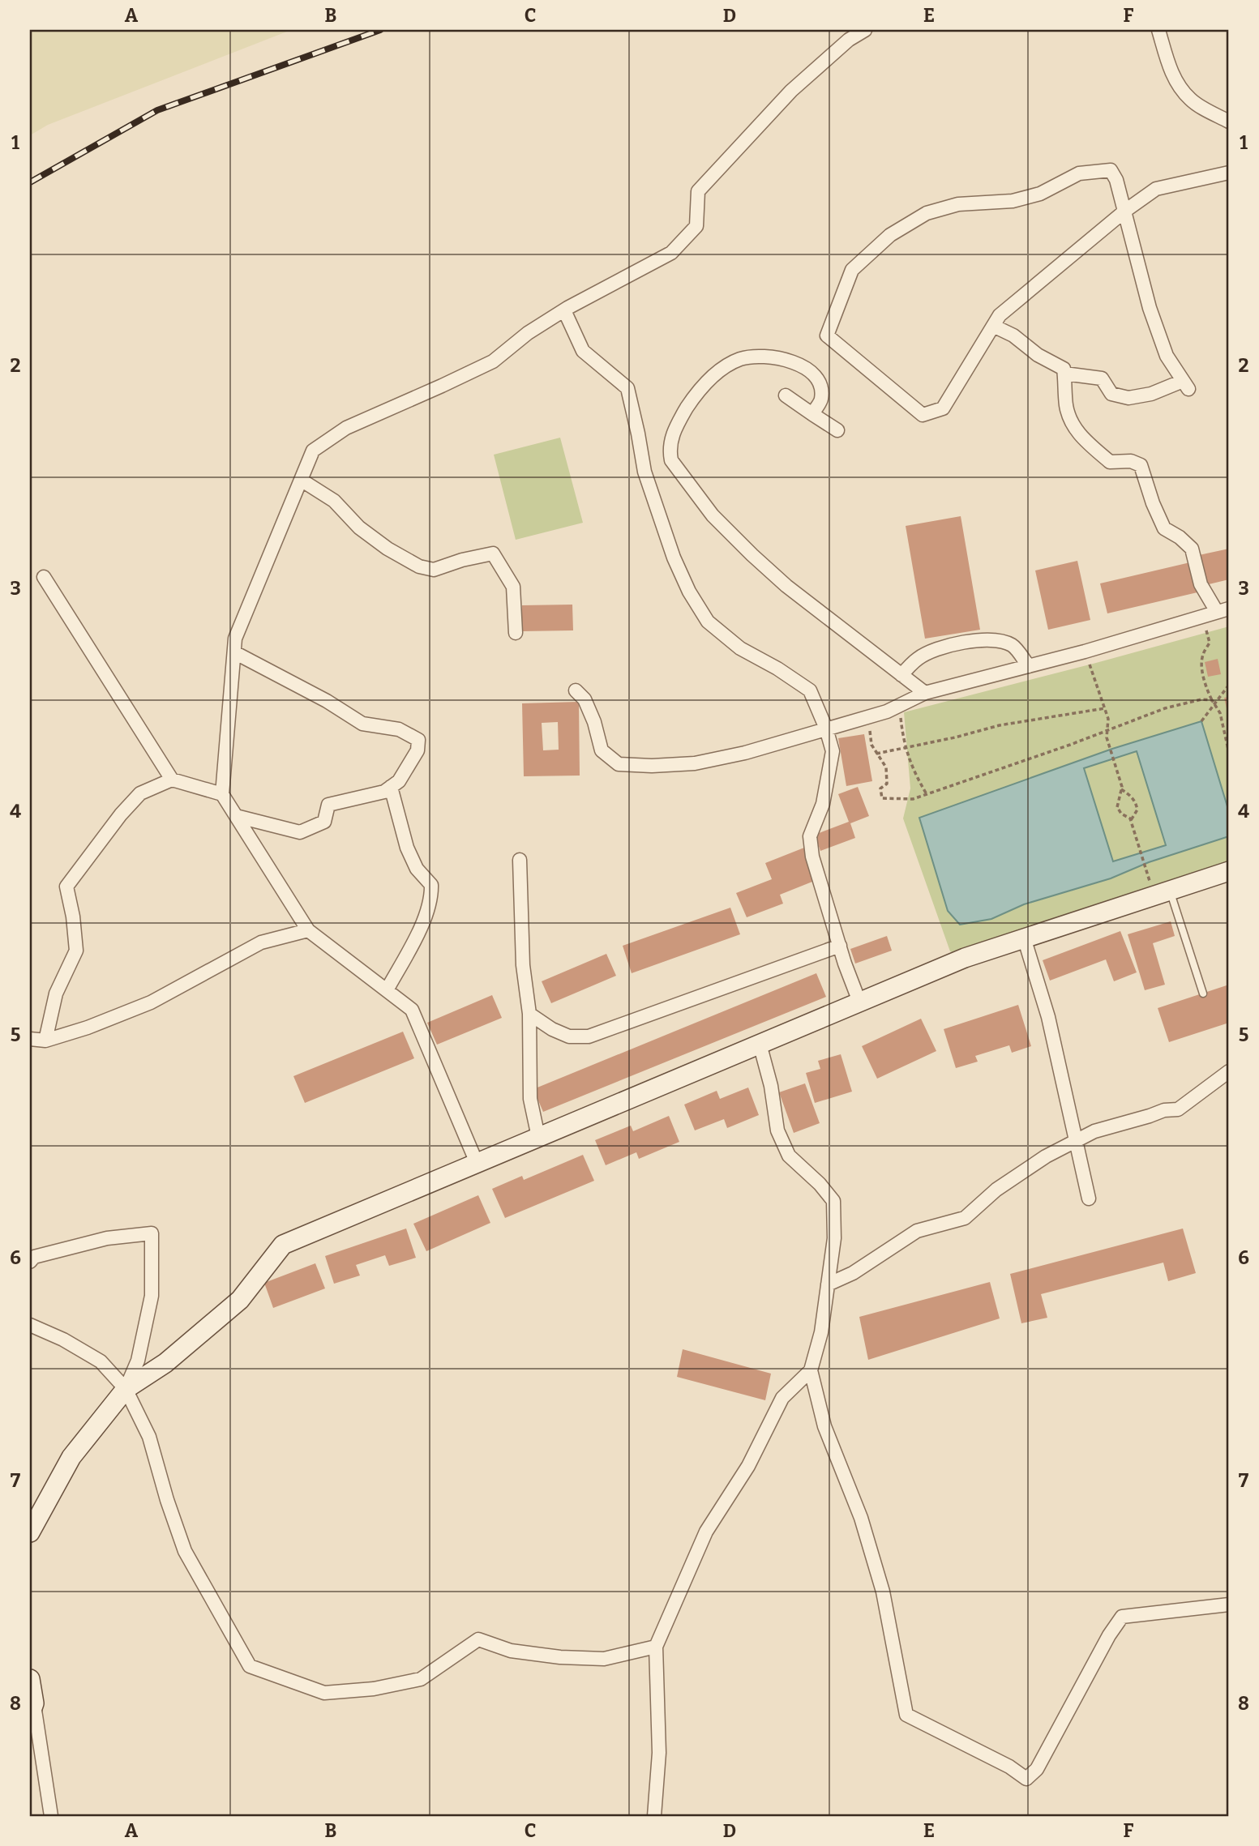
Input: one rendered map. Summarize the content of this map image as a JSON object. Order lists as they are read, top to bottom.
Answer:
{
  "grid": {
    "columns": [
      "A",
      "B",
      "C",
      "D",
      "E",
      "F"
    ],
    "rows": [
      "1",
      "2",
      "3",
      "4",
      "5",
      "6",
      "7",
      "8"
    ]
  }
}
